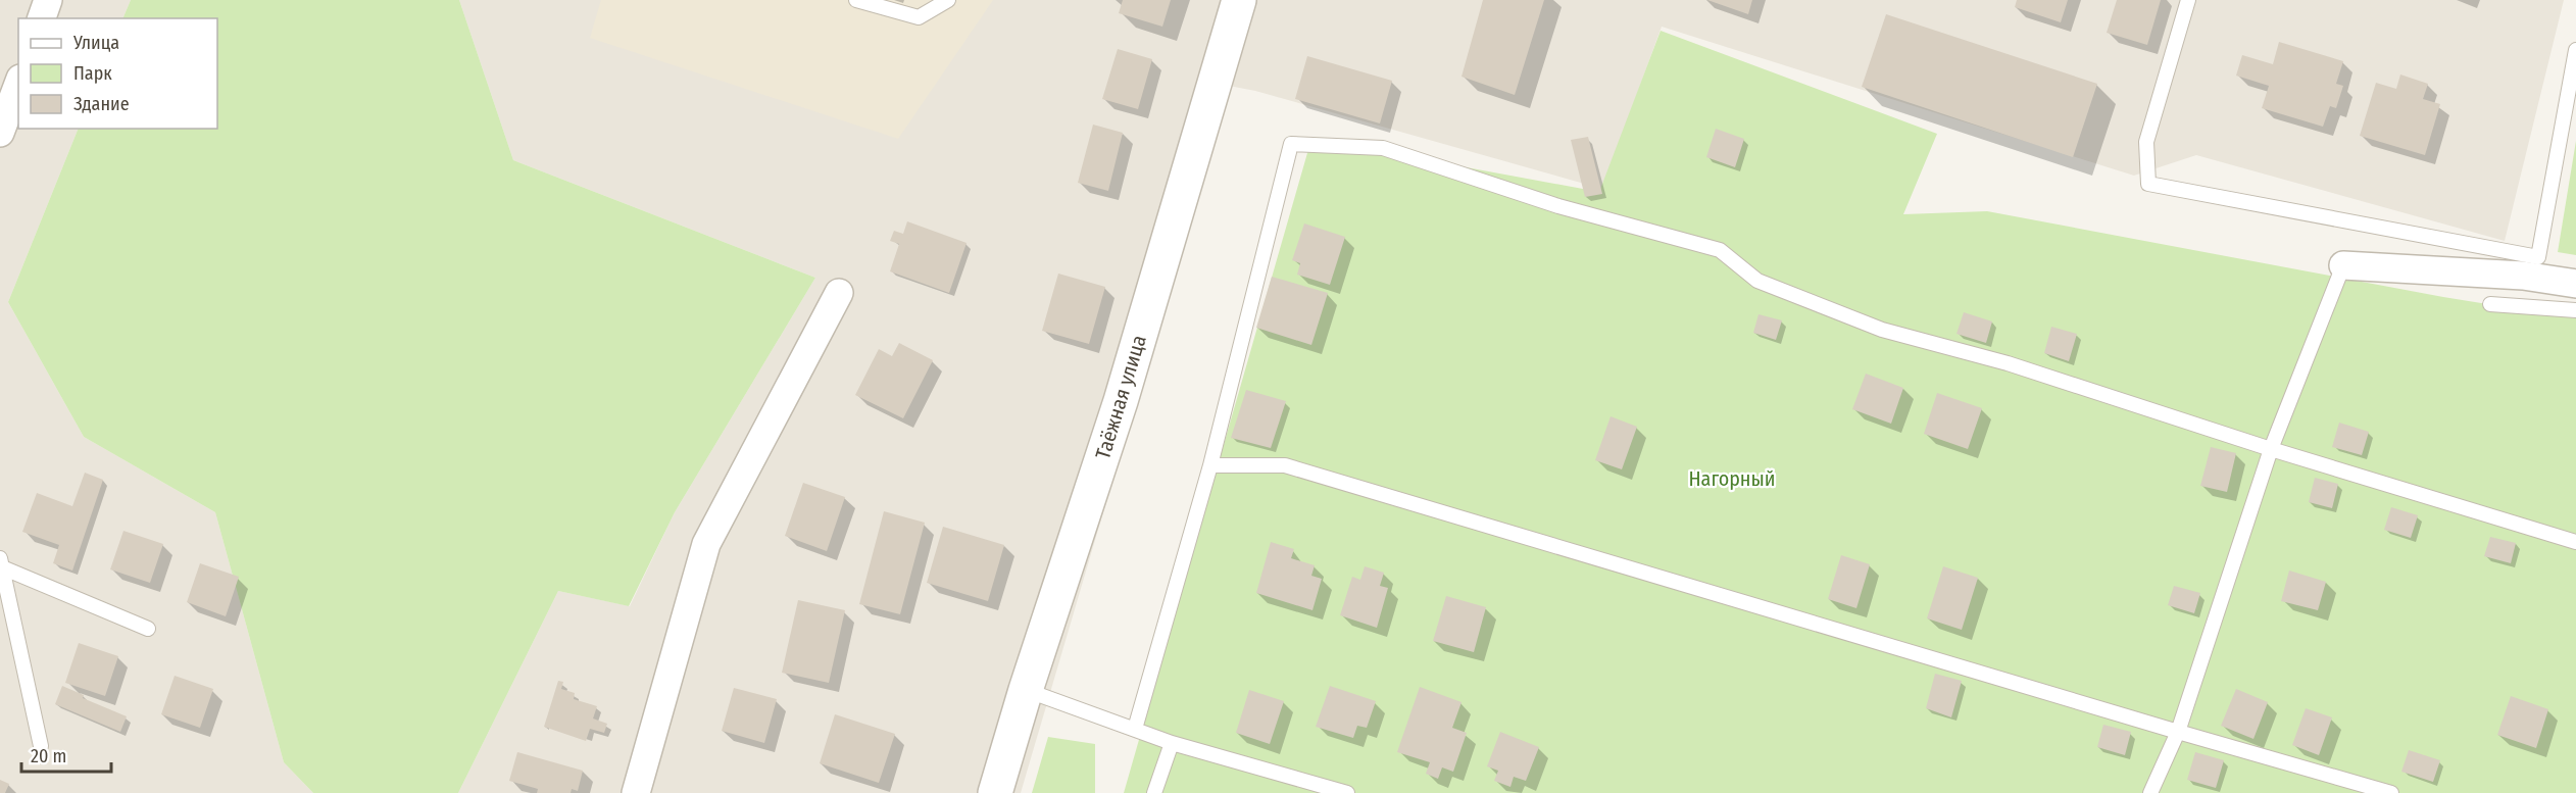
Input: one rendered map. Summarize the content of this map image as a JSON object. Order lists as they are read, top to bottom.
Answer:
{
  "streets": {
    "street": ["Таёжная улица"]
  },
  "parks": ["Нагорный"],
  "legend": ["Улица", "Парк", "Здание"],
  "scale_bar": "20 m"
}
